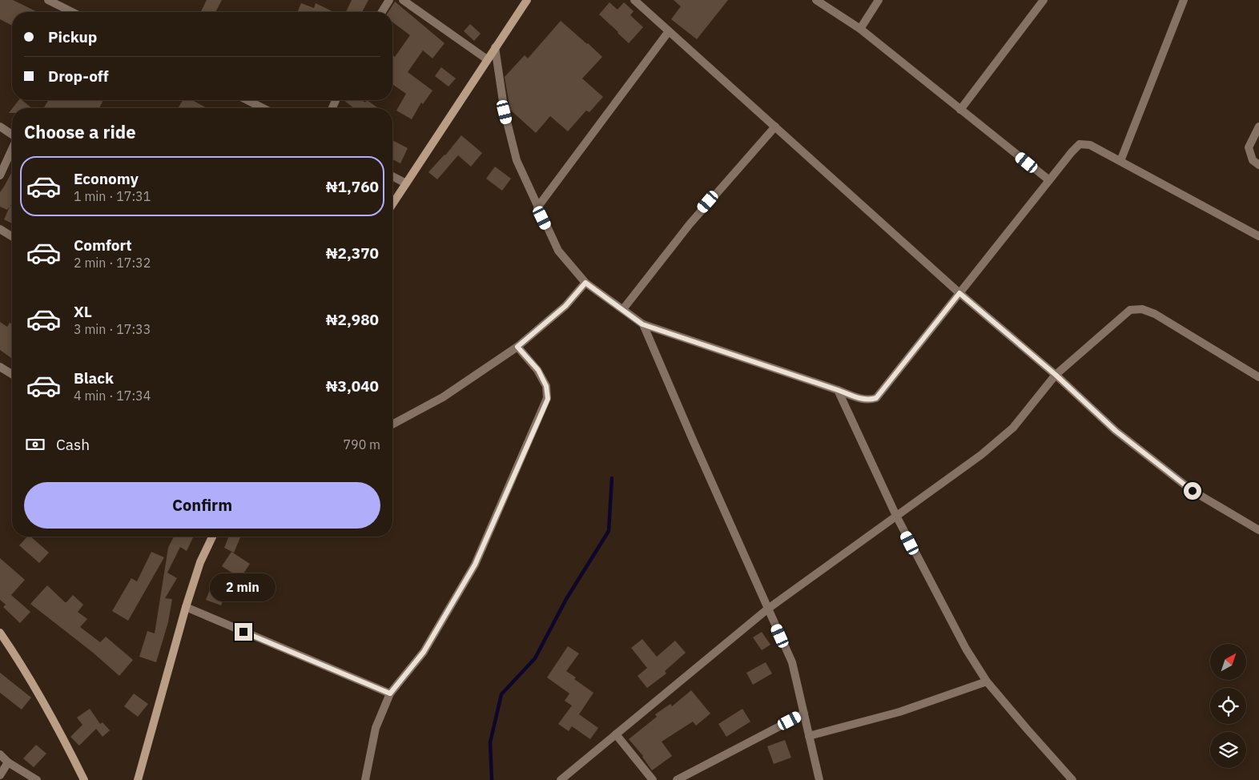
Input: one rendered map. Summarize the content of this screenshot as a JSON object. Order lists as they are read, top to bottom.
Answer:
{
  "north": "top right",
  "page": {
    "banner": ["Pickup", "Drop-off"],
    "heading": "Choose a ride",
    "list": [
      {
        "name": "Economy",
        "note": "1 min · 17:31",
        "value": "₦1,760"
      },
      {
        "name": "Comfort",
        "note": "2 min · 17:32",
        "value": "₦2,370"
      },
      {
        "name": "XL",
        "note": "3 min · 17:33",
        "value": "₦2,980"
      },
      {
        "name": "Black",
        "note": "4 min · 17:34",
        "value": "₦3,040"
      }
    ],
    "pay": ["Cash", "790 m"],
    "buttons": "Confirm",
    "bubble": "2 min"
  }
}
